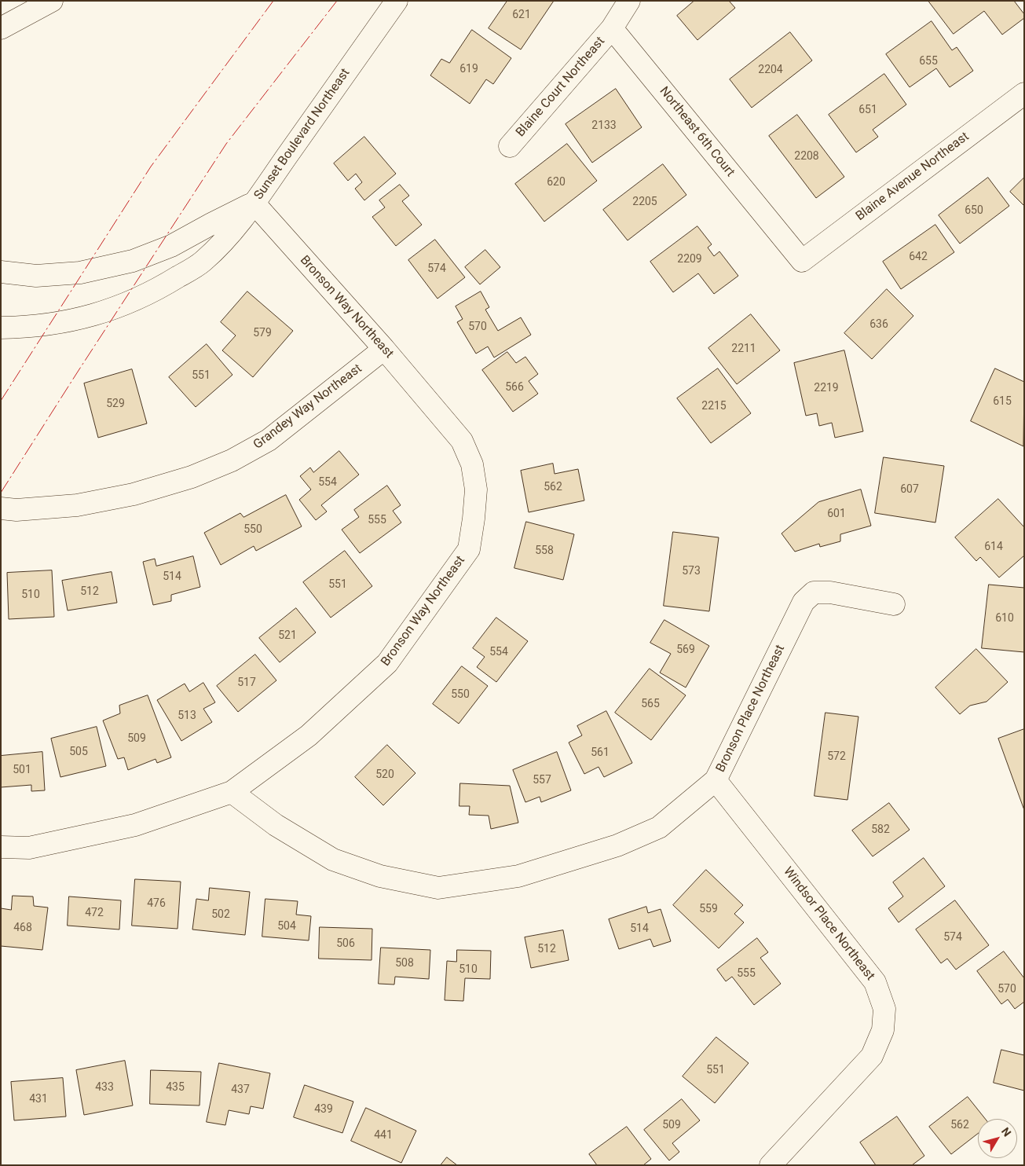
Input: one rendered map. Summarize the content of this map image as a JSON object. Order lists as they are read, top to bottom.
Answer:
{
  "streets": {
    "main road": [
      "Blaine Court Northeast",
      "Northeast 6th Court",
      "Sunset Boulevard Northeast",
      "Blaine Avenue Northeast",
      "Bronson Way Northeast",
      "Grandey Way Northeast",
      "Bronson Place Northeast",
      "Windsor Place Northeast"
    ]
  },
  "crossings": [
    ["Blaine Court Northeast", "Northeast 6th Court"],
    ["Northeast 6th Court", "Blaine Avenue Northeast"],
    ["Sunset Boulevard Northeast", "Bronson Way Northeast"],
    ["Bronson Way Northeast", "Grandey Way Northeast"],
    ["Bronson Way Northeast", "Bronson Place Northeast"],
    ["Bronson Place Northeast", "Windsor Place Northeast"]
  ],
  "house_numbers": [
    "621",
    "655",
    "619",
    "2204",
    "651",
    "2133",
    "2208",
    "620",
    "2205",
    "650",
    "642",
    "2209",
    "574",
    "636",
    "570",
    "579",
    "2211",
    "551",
    "566",
    "2219",
    "615",
    "529",
    "2215",
    "554",
    "562",
    "607",
    "601",
    "555",
    "550",
    "614",
    "558",
    "573",
    "514",
    "551",
    "512",
    "510",
    "610",
    "521",
    "569",
    "554",
    "517",
    "550",
    "565",
    "513",
    "509",
    "505",
    "561",
    "572",
    "501",
    "520",
    "557",
    "582",
    "476",
    "559",
    "472",
    "502",
    "504",
    "468",
    "514",
    "574",
    "506",
    "512",
    "508",
    "510",
    "555",
    "570",
    "551",
    "433",
    "435",
    "437",
    "431",
    "439",
    "509",
    "562",
    "441"
  ],
  "north": "top right"
}
